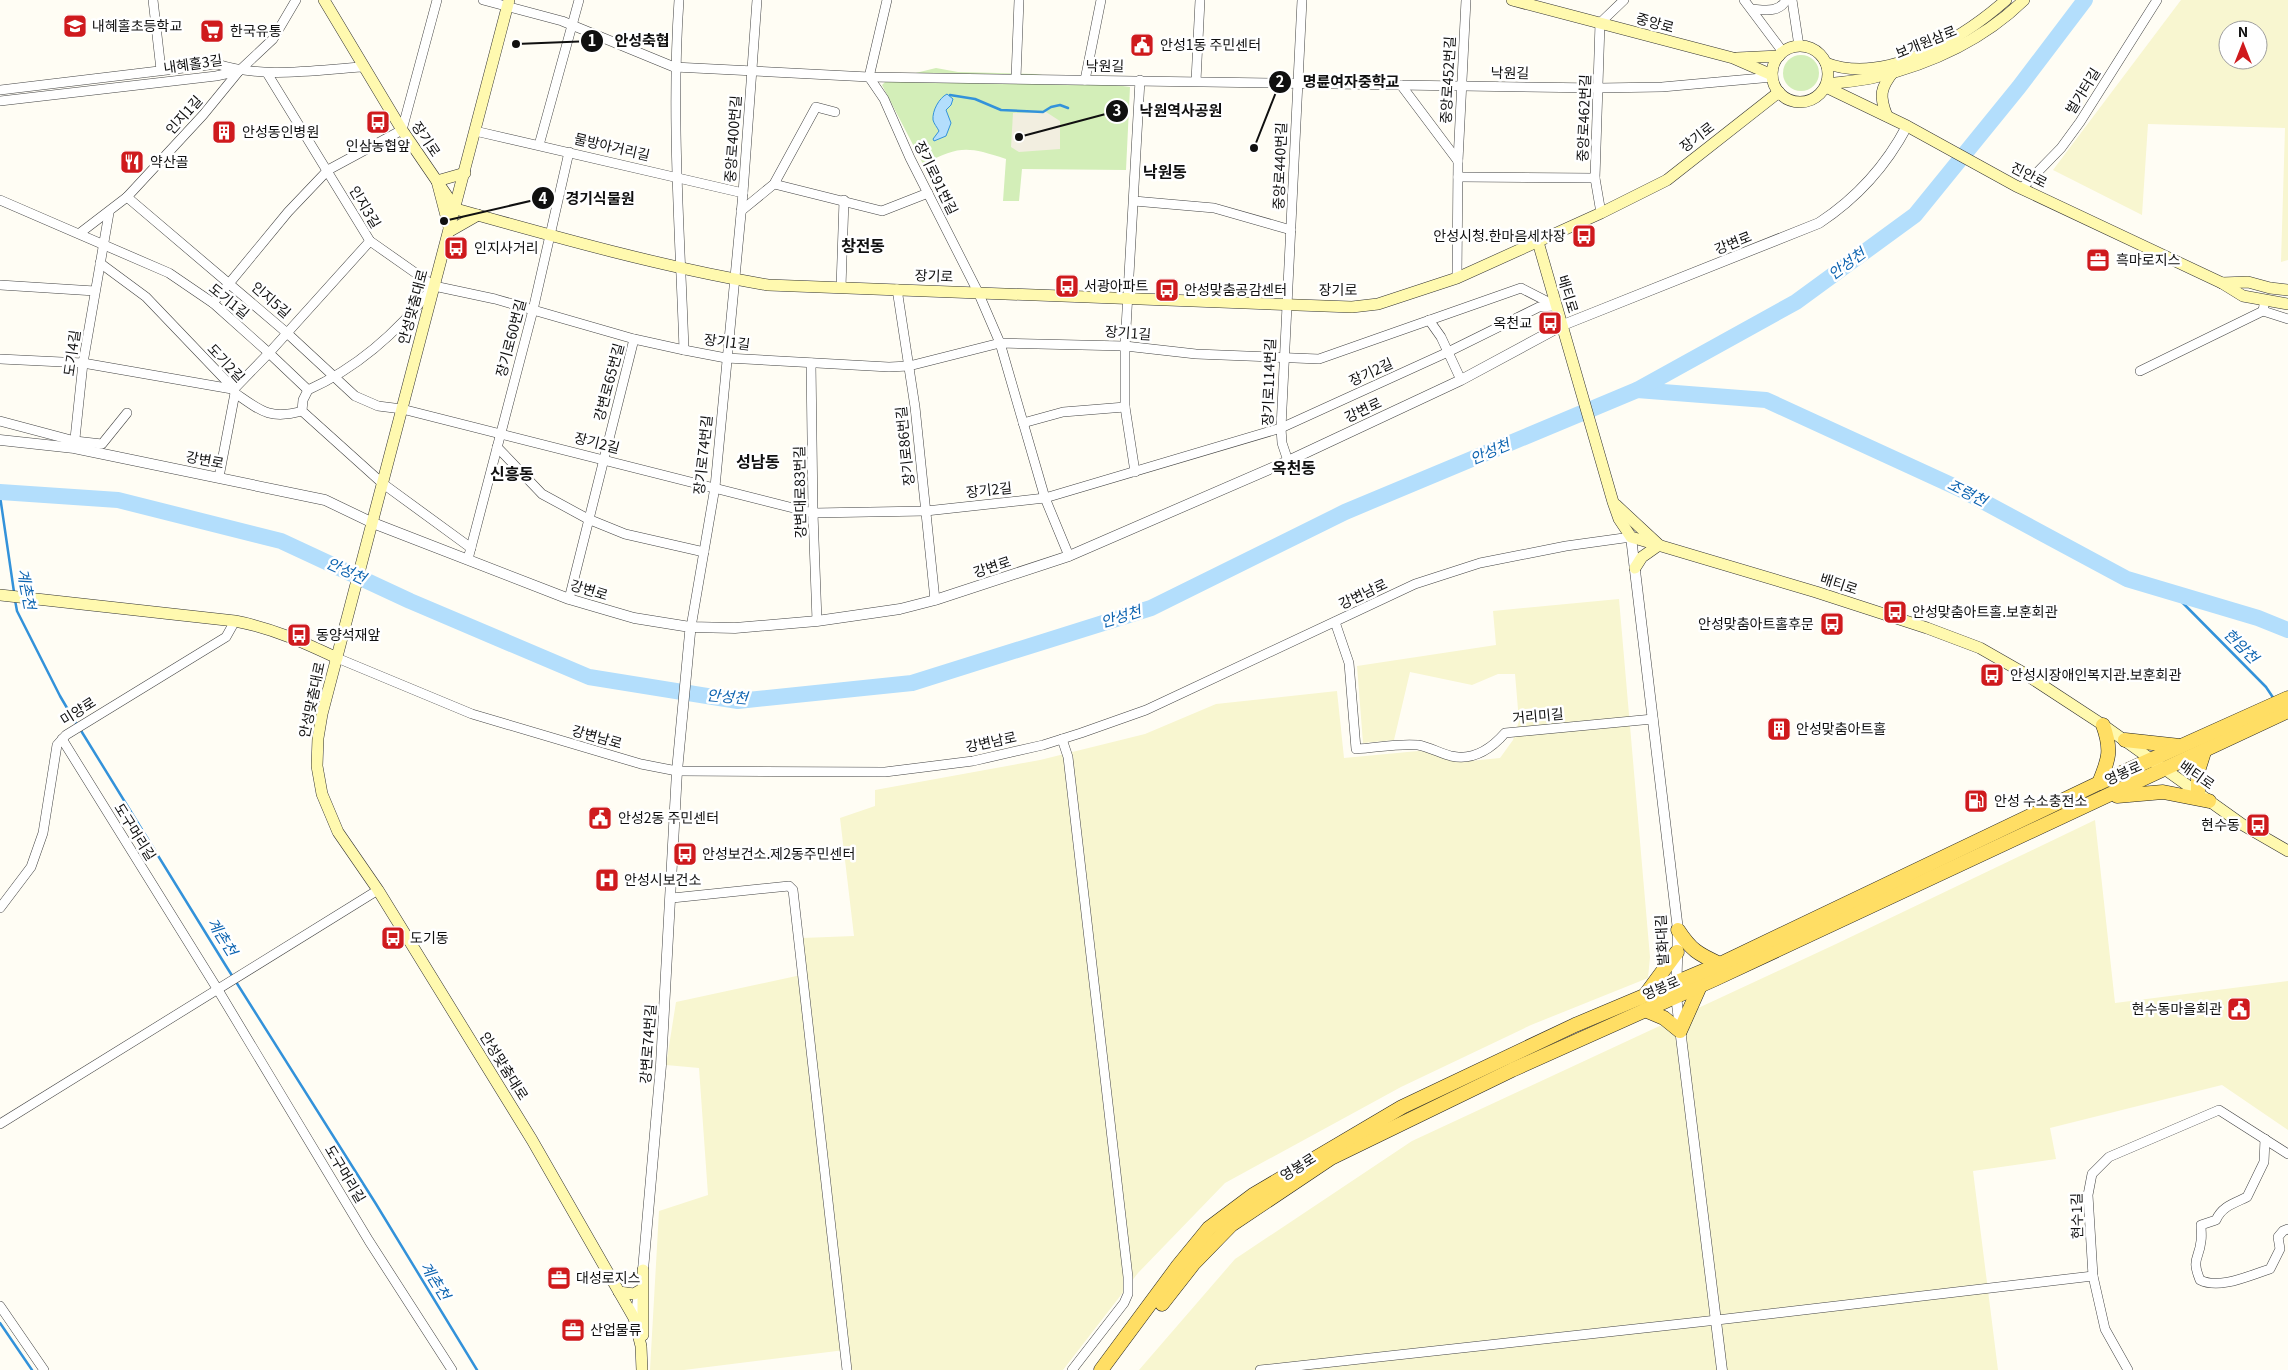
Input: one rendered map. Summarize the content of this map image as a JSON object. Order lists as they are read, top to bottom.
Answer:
{
  "streets": {
    "main road": [
      "중앙로",
      "보개원삼로",
      "장기로",
      "진안로",
      "배티로",
      "안성맞춤대로",
      "영봉로"
    ],
    "street": [
      "내혜홀3길",
      "낙원길",
      "중앙로452번길",
      "벌가터길",
      "인지1길",
      "중앙로462번길",
      "중앙로400번길",
      "물방아거리길",
      "중앙로440번길",
      "장기로91번길",
      "인지3길",
      "강변로",
      "인지5길",
      "도기1길",
      "장기1길",
      "장기로60번길",
      "도기4길",
      "도기2길",
      "장기2길",
      "강변로65번길",
      "장기로114번길",
      "장기로86번길",
      "장기로74번길",
      "강변대로83번길",
      "강변남로",
      "미양로",
      "거리미길",
      "도구머리길",
      "발화대길",
      "강변로74번길",
      "현수1길"
    ]
  },
  "crossings": [
    ["중앙로", "보개원삼로"],
    ["중앙로", "낙원길"],
    ["중앙로", "중앙로462번길"],
    ["중앙로", "장기로"],
    ["중앙로", "진안로"],
    ["보개원삼로", "낙원길"],
    ["보개원삼로", "장기로"],
    ["보개원삼로", "진안로"],
    ["내혜홀3길", "인지1길"],
    ["낙원길", "중앙로452번길"],
    ["낙원길", "중앙로462번길"],
    ["낙원길", "장기로"],
    ["낙원길", "중앙로400번길"],
    ["낙원길", "중앙로440번길"],
    ["낙원길", "진안로"],
    ["낙원길", "장기로91번길"],
    ["낙원길", "안성맞춤대로"],
    ["낙원길", "장기1길"],
    ["중앙로452번길", "장기로"],
    ["벌가터길", "진안로"],
    ["인지1길", "인지5길"],
    ["인지1길", "도기1길"],
    ["인지1길", "도기4길"],
    ["중앙로462번길", "장기로"],
    ["장기로", "중앙로400번길"],
    ["장기로", "중앙로440번길"],
    ["장기로", "진안로"],
    ["장기로", "장기로91번길"],
    ["장기로", "배티로"],
    ["장기로", "안성맞춤대로"],
    ["장기로", "장기1길"],
    ["장기로", "장기로60번길"],
    ["장기로", "장기로114번길"],
    ["장기로", "장기로86번길"],
    ["장기로", "장기로74번길"],
    ["중앙로400번길", "물방아거리길"],
    ["중앙로400번길", "장기로74번길"],
    ["물방아거리길", "안성맞춤대로"],
    ["물방아거리길", "장기1길"],
    ["중앙로440번길", "장기로114번길"],
    ["진안로", "강변로"],
    ["장기로91번길", "강변로"],
    ["장기로91번길", "장기1길"],
    ["장기로91번길", "장기2길"],
    ["인지3길", "안성맞춤대로"],
    ["인지3길", "장기1길"],
    ["강변로", "배티로"],
    ["강변로", "안성맞춤대로"],
    ["강변로", "장기로60번길"],
    ["강변로", "도기4길"],
    ["강변로", "강변로65번길"],
    ["강변로", "장기로114번길"],
    ["강변로", "장기로86번길"],
    ["강변로", "장기로74번길"],
    ["강변로", "강변대로83번길"],
    ["강변로", "강변로74번길"],
    ["배티로", "장기1길"],
    ["배티로", "장기2길"],
    ["배티로", "강변남로"],
    ["배티로", "영봉로"],
    ["배티로", "발화대길"],
    ["인지5길", "안성맞춤대로"],
    ["인지5길", "장기2길"],
    ["도기1길", "도기4길"],
    ["안성맞춤대로", "장기1길"],
    ["안성맞춤대로", "장기2길"],
    ["안성맞춤대로", "강변남로"],
    ["안성맞춤대로", "강변로74번길"],
    ["장기1길", "장기로60번길"],
    ["장기1길", "장기2길"],
    ["장기1길", "강변로65번길"],
    ["장기1길", "장기로114번길"],
    ["장기1길", "장기로86번길"],
    ["장기1길", "장기로74번길"],
    ["장기1길", "강변대로83번길"],
    ["장기로60번길", "장기2길"],
    ["도기4길", "도기2길"],
    ["장기2길", "강변로65번길"],
    ["장기2길", "장기로114번길"],
    ["장기2길", "장기로86번길"],
    ["장기2길", "장기로74번길"],
    ["장기2길", "강변대로83번길"],
    ["장기로74번길", "강변로74번길"],
    ["강변남로", "거리미길"],
    ["강변남로", "발화대길"],
    ["강변남로", "강변로74번길"],
    ["미양로", "도구머리길"],
    ["거리미길", "발화대길"],
    ["영봉로", "발화대길"]
  ],
  "districts": [
    "낙원동",
    "창전동",
    "성남동",
    "옥천동",
    "신흥동"
  ],
  "water": [
    "안성천",
    "조령천",
    "계촌천",
    "현암천"
  ],
  "places": {
    "school or university": ["내혜홀초등학교"],
    "supermarket": ["한국유통"],
    "other": [
      "안성축협",
      "낙원역사공원",
      "명륜여자중학교",
      "경기식물원"
    ],
    "public building": ["안성1동 주민센터", "안성2동 주민센터", "현수동마을회관"],
    "bus stop": [
      "인삼농협앞",
      "안성시청.한마음세차장",
      "인지사거리",
      "서광아파트",
      "안성맞춤공감센터",
      "옥천교",
      "안성맞춤아트홀.보훈회관",
      "안성맞춤아트홀후문",
      "동양석재앞",
      "안성시장애인복지관.보훈회관",
      "현수동",
      "안성보건소.제2동주민센터",
      "도기동"
    ],
    "building": ["안성동인병원", "안성맞춤아트홀"],
    "restaurant": ["약산골"],
    "office": ["흑마로지스", "대성로지스", "산업물류"],
    "fuel station": ["안성 수소충전소"],
    "hospital": ["안성시보건소"]
  },
  "north": "top"
}
